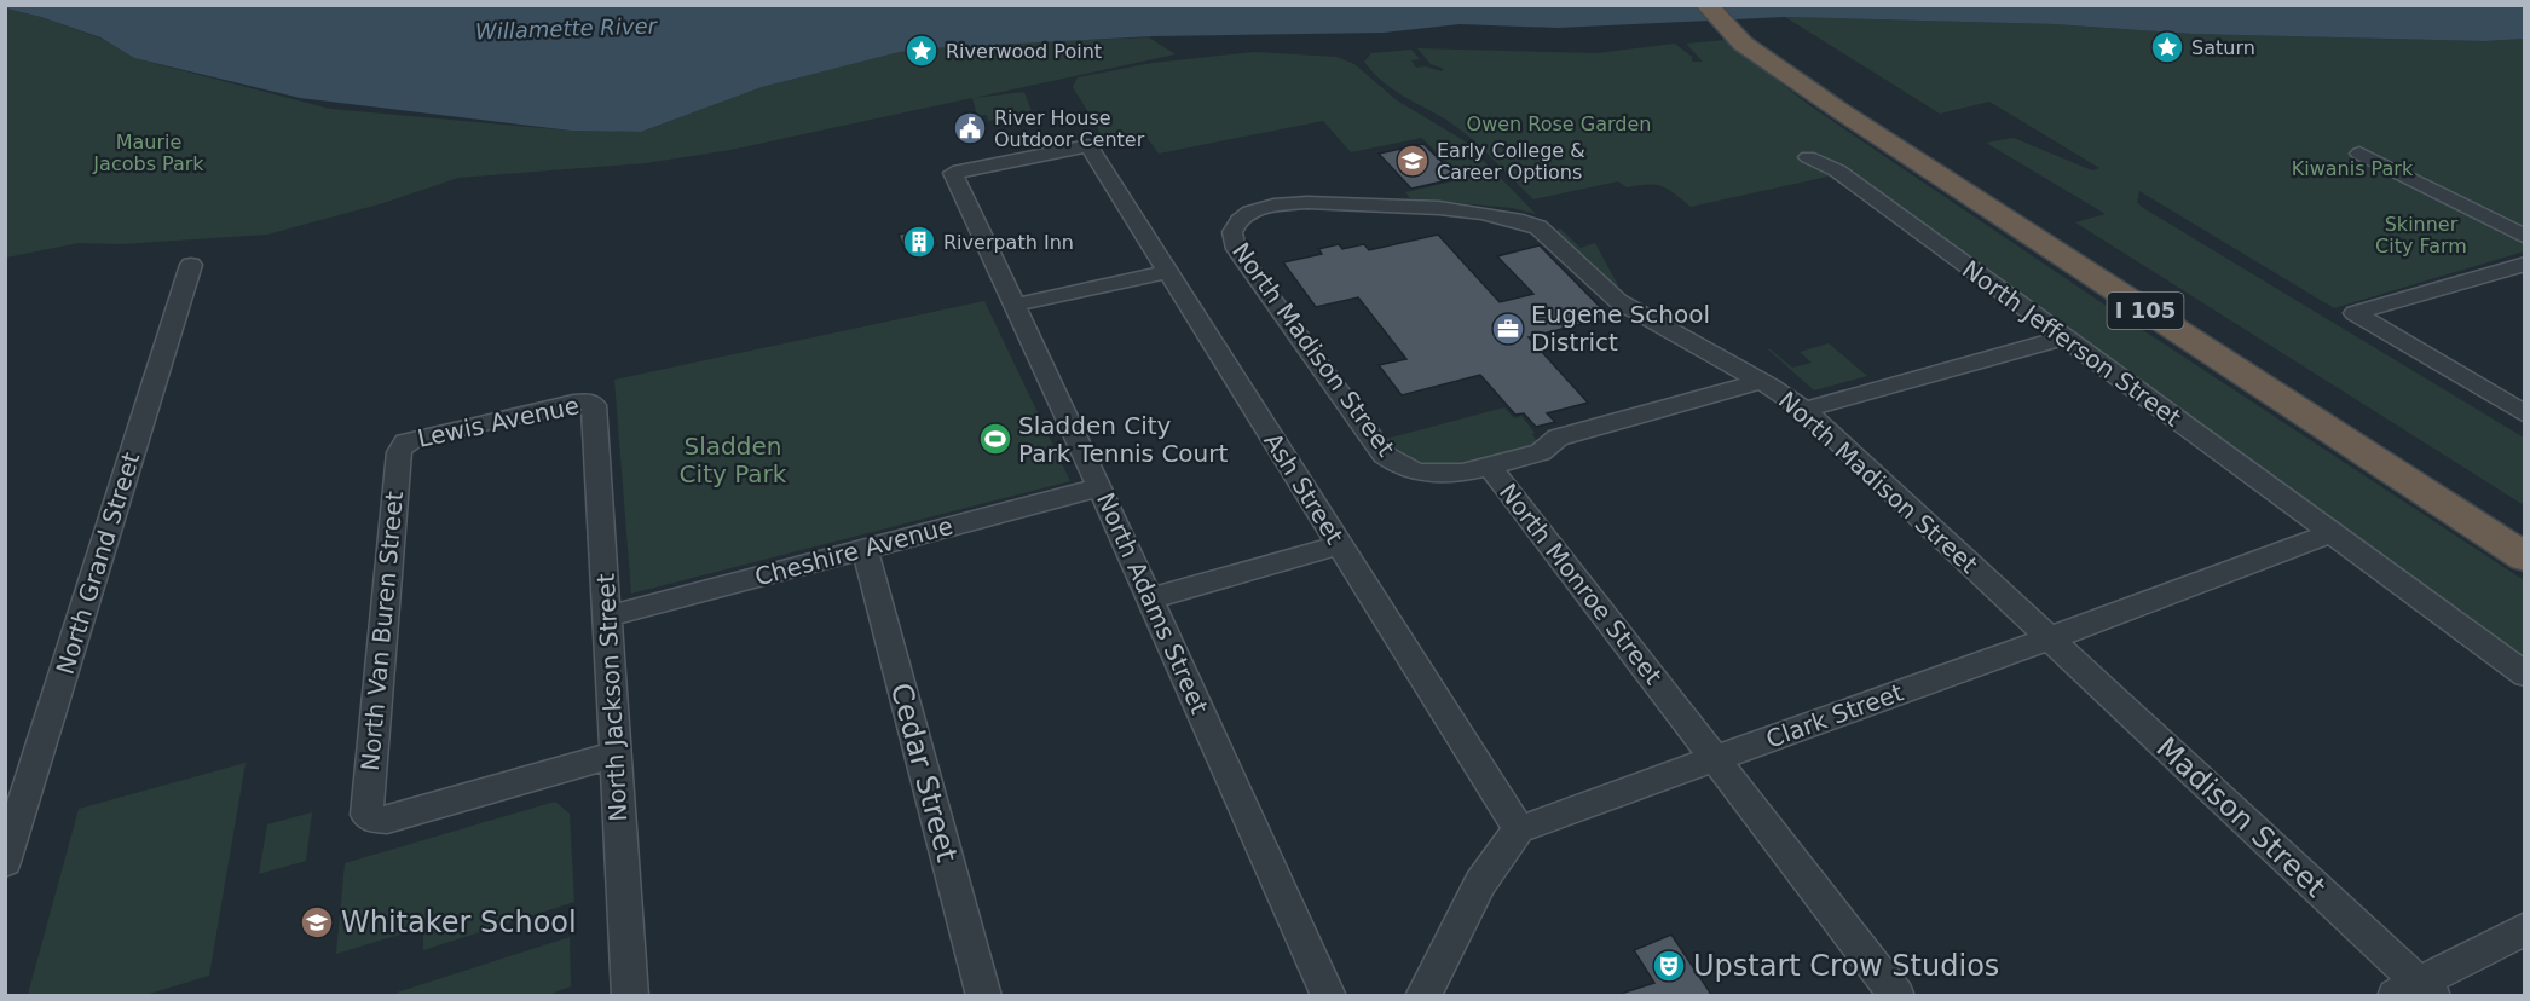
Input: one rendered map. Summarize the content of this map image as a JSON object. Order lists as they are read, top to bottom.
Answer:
{
  "streets": {
    "highway": ["I 105"],
    "street": [
      "North Jefferson Street",
      "North Madison Street",
      "Lewis Avenue",
      "Ash Street",
      "Cheshire Avenue",
      "North Grand Street",
      "North Monroe Street",
      "North Adams Street",
      "North Van Buren Street",
      "North Jackson Street",
      "Clark Street",
      "Cedar Street",
      "Madison Street"
    ]
  },
  "crossings": [
    ["North Jefferson Street", "Clark Street"],
    ["North Madison Street", "North Monroe Street"],
    ["North Madison Street", "Clark Street"],
    ["North Madison Street", "Madison Street"],
    ["Lewis Avenue", "North Van Buren Street"],
    ["Lewis Avenue", "North Jackson Street"],
    ["Ash Street", "North Adams Street"],
    ["Ash Street", "Clark Street"],
    ["Cheshire Avenue", "North Adams Street"],
    ["Cheshire Avenue", "North Jackson Street"],
    ["Cheshire Avenue", "Cedar Street"],
    ["North Monroe Street", "Clark Street"],
    ["North Van Buren Street", "North Jackson Street"],
    ["Clark Street", "Madison Street"]
  ],
  "water": ["Willamette River"],
  "parks": [
    "Owen Rose Garden",
    "Maurie Jacobs Park",
    "Kiwanis Park",
    "Skinner City Farm",
    "Sladden City Park"
  ],
  "places": {
    "place": ["Saturn", "Riverwood Point"],
    "public building": ["River House Outdoor Center"],
    "school or university": ["Early College & Career Options", "Whitaker School"],
    "building": ["Riverpath Inn"],
    "office": ["Eugene School District"],
    "sports": ["Sladden City Park Tennis Court"],
    "theatre": ["Upstart Crow Studios"]
  }
}
